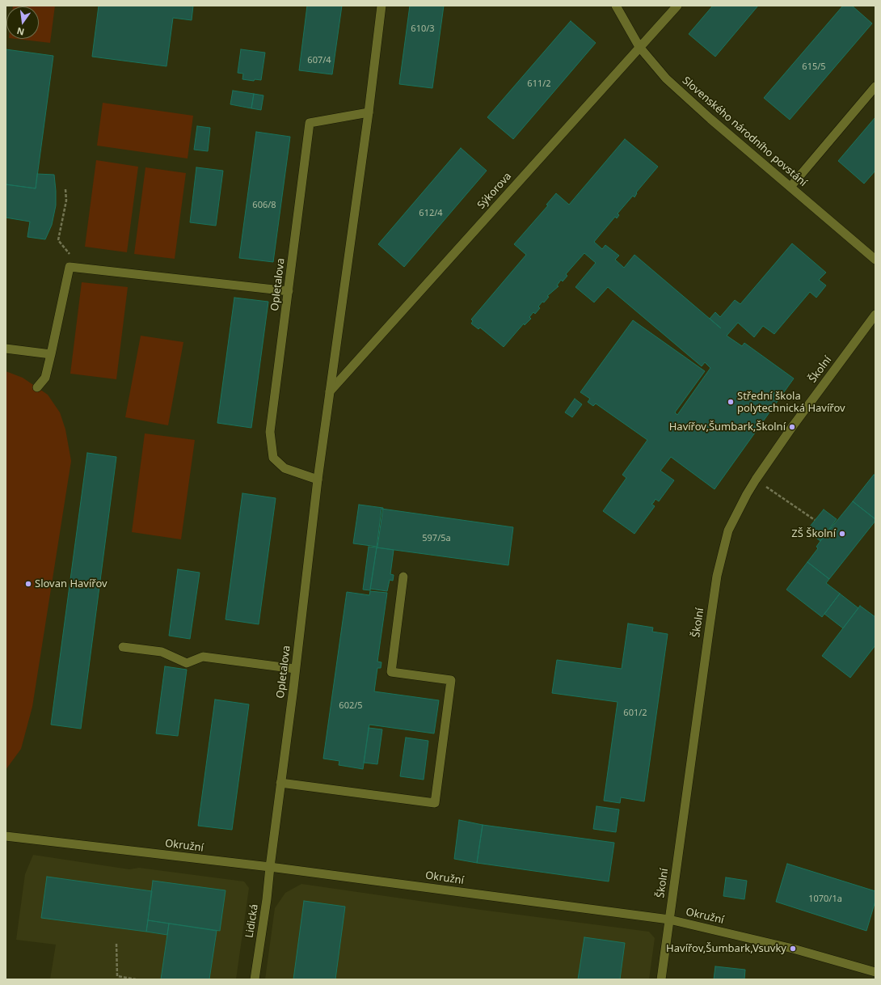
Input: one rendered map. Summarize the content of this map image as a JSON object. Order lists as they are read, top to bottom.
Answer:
{
  "streets": {
    "street": [
      "Slovenského národního povstání",
      "Sýkorova",
      "Opletalova",
      "Školní",
      "Okružní",
      "Lidická"
    ]
  },
  "crossings": [
    ["Slovenského národního povstání", "Sýkorova"],
    ["Sýkorova", "Opletalova"],
    ["Opletalova", "Okružní"],
    ["Opletalova", "Lidická"],
    ["Školní", "Okružní"],
    ["Okružní", "Lidická"]
  ],
  "places": [
    "Střední škola polytechnická Havířov",
    "Havířov,Šumbark,Školní",
    "ZŠ Školní",
    "Slovan Havířov",
    "Havířov,Šumbark,Vsuvky"
  ],
  "house_numbers": [
    "610/3",
    "607/4",
    "615/5",
    "611/2",
    "606/8",
    "612/4",
    "597/5a",
    "602/5",
    "601/2",
    "1070/1a"
  ],
  "north": "bottom"
}
